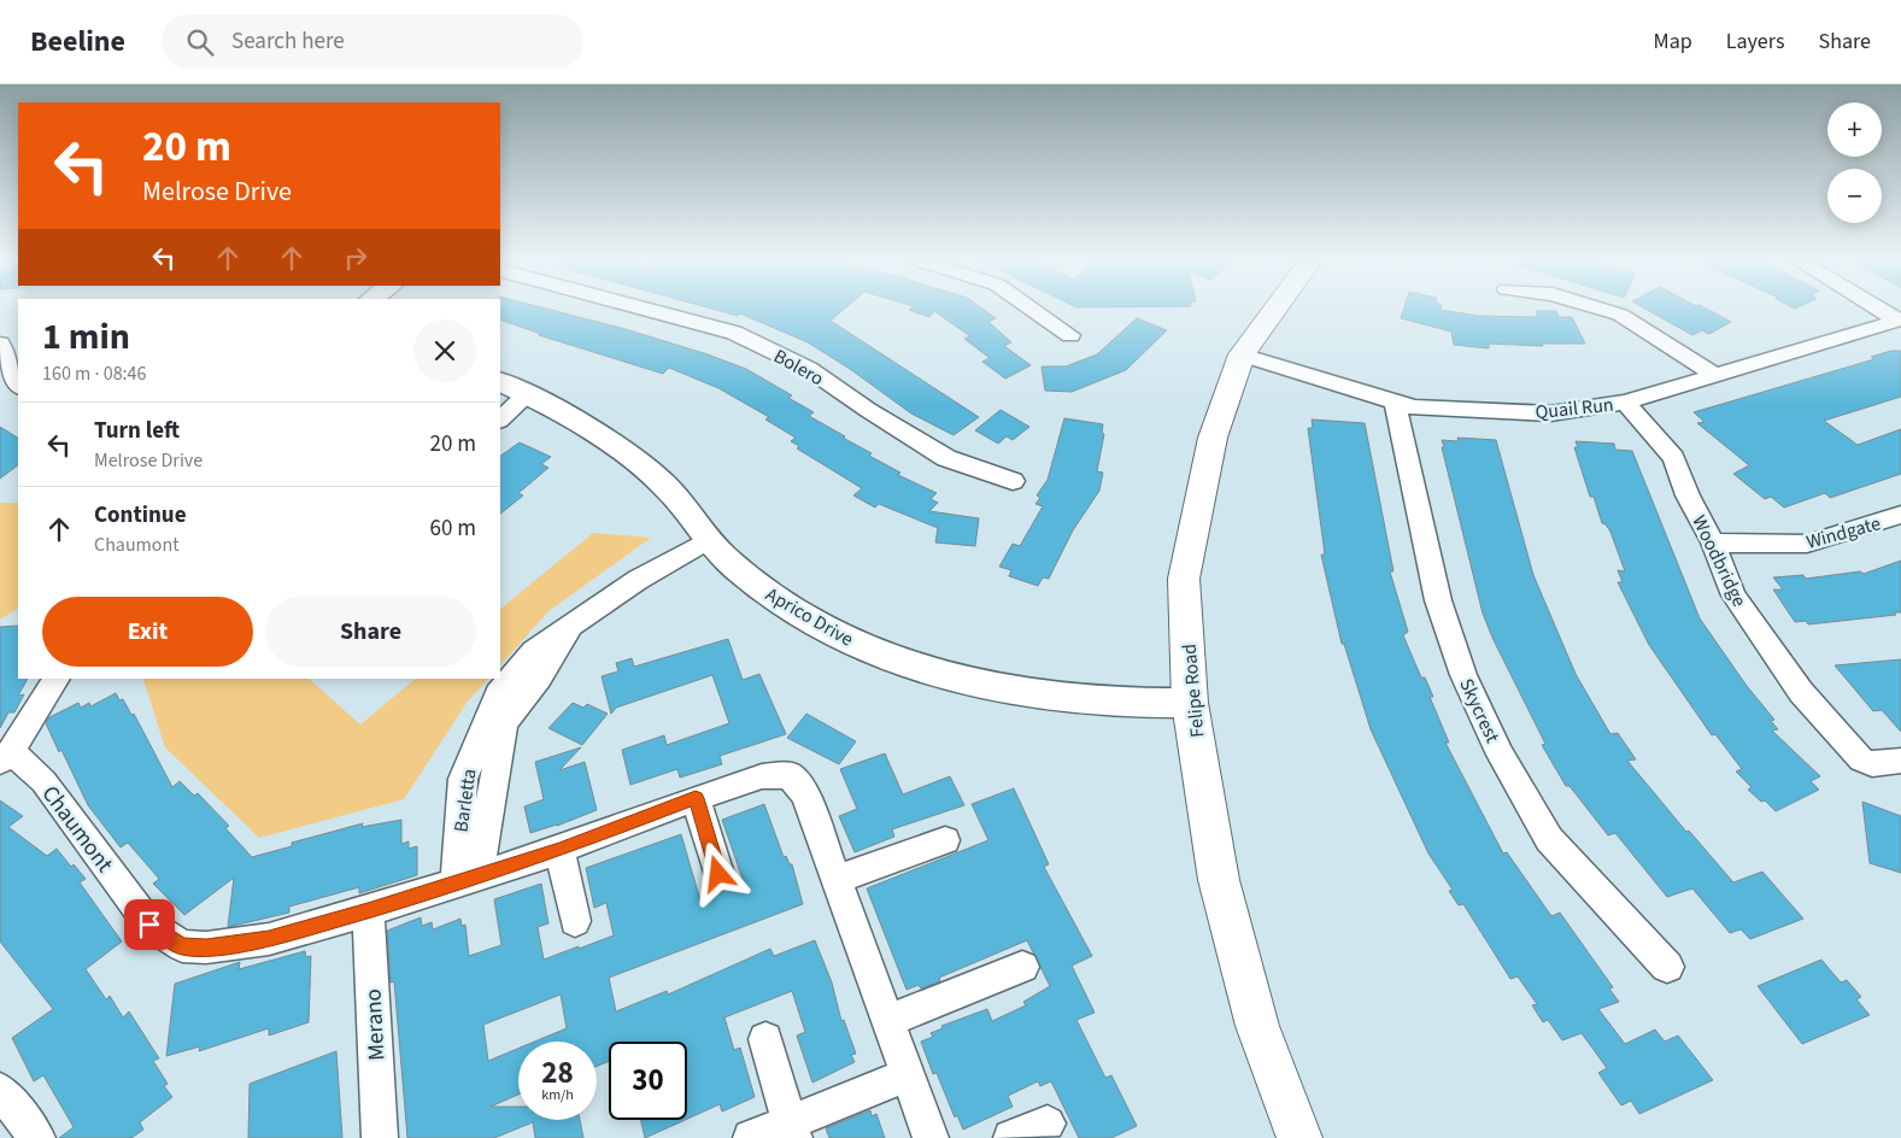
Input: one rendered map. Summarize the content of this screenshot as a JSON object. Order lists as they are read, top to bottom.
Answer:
{
  "streets": {
    "main road": ["Felipe Road"],
    "street": [
      "Bolero",
      "Quail Run",
      "Windgate",
      "Woodbridge",
      "Aprico Drive",
      "Skycrest",
      "Barletta",
      "Chaumont",
      "Merano"
    ]
  },
  "crossings": [
    ["Quail Run", "Woodbridge"],
    ["Quail Run", "Felipe Road"],
    ["Quail Run", "Skycrest"],
    ["Windgate", "Woodbridge"],
    ["Aprico Drive", "Felipe Road"],
    ["Aprico Drive", "Barletta"],
    ["Barletta", "Chaumont"],
    ["Chaumont", "Merano"]
  ],
  "page": {
    "header": "Beeline",
    "search": "Search here",
    "nav": ["Map", "Layers", "Share"],
    "map_buttons": ["+", "−"],
    "turn": ["20 m", "Melrose Drive"],
    "heading": ["1 min", "160 m · 08:46"],
    "list": [
      {
        "name": "Turn left",
        "note": "Melrose Drive",
        "value": "20 m"
      },
      {
        "name": "Continue",
        "note": "Chaumont",
        "value": "60 m"
      }
    ],
    "buttons": ["Exit", "Share"],
    "speed": "28 km/h",
    "limit": "30"
  }
}
